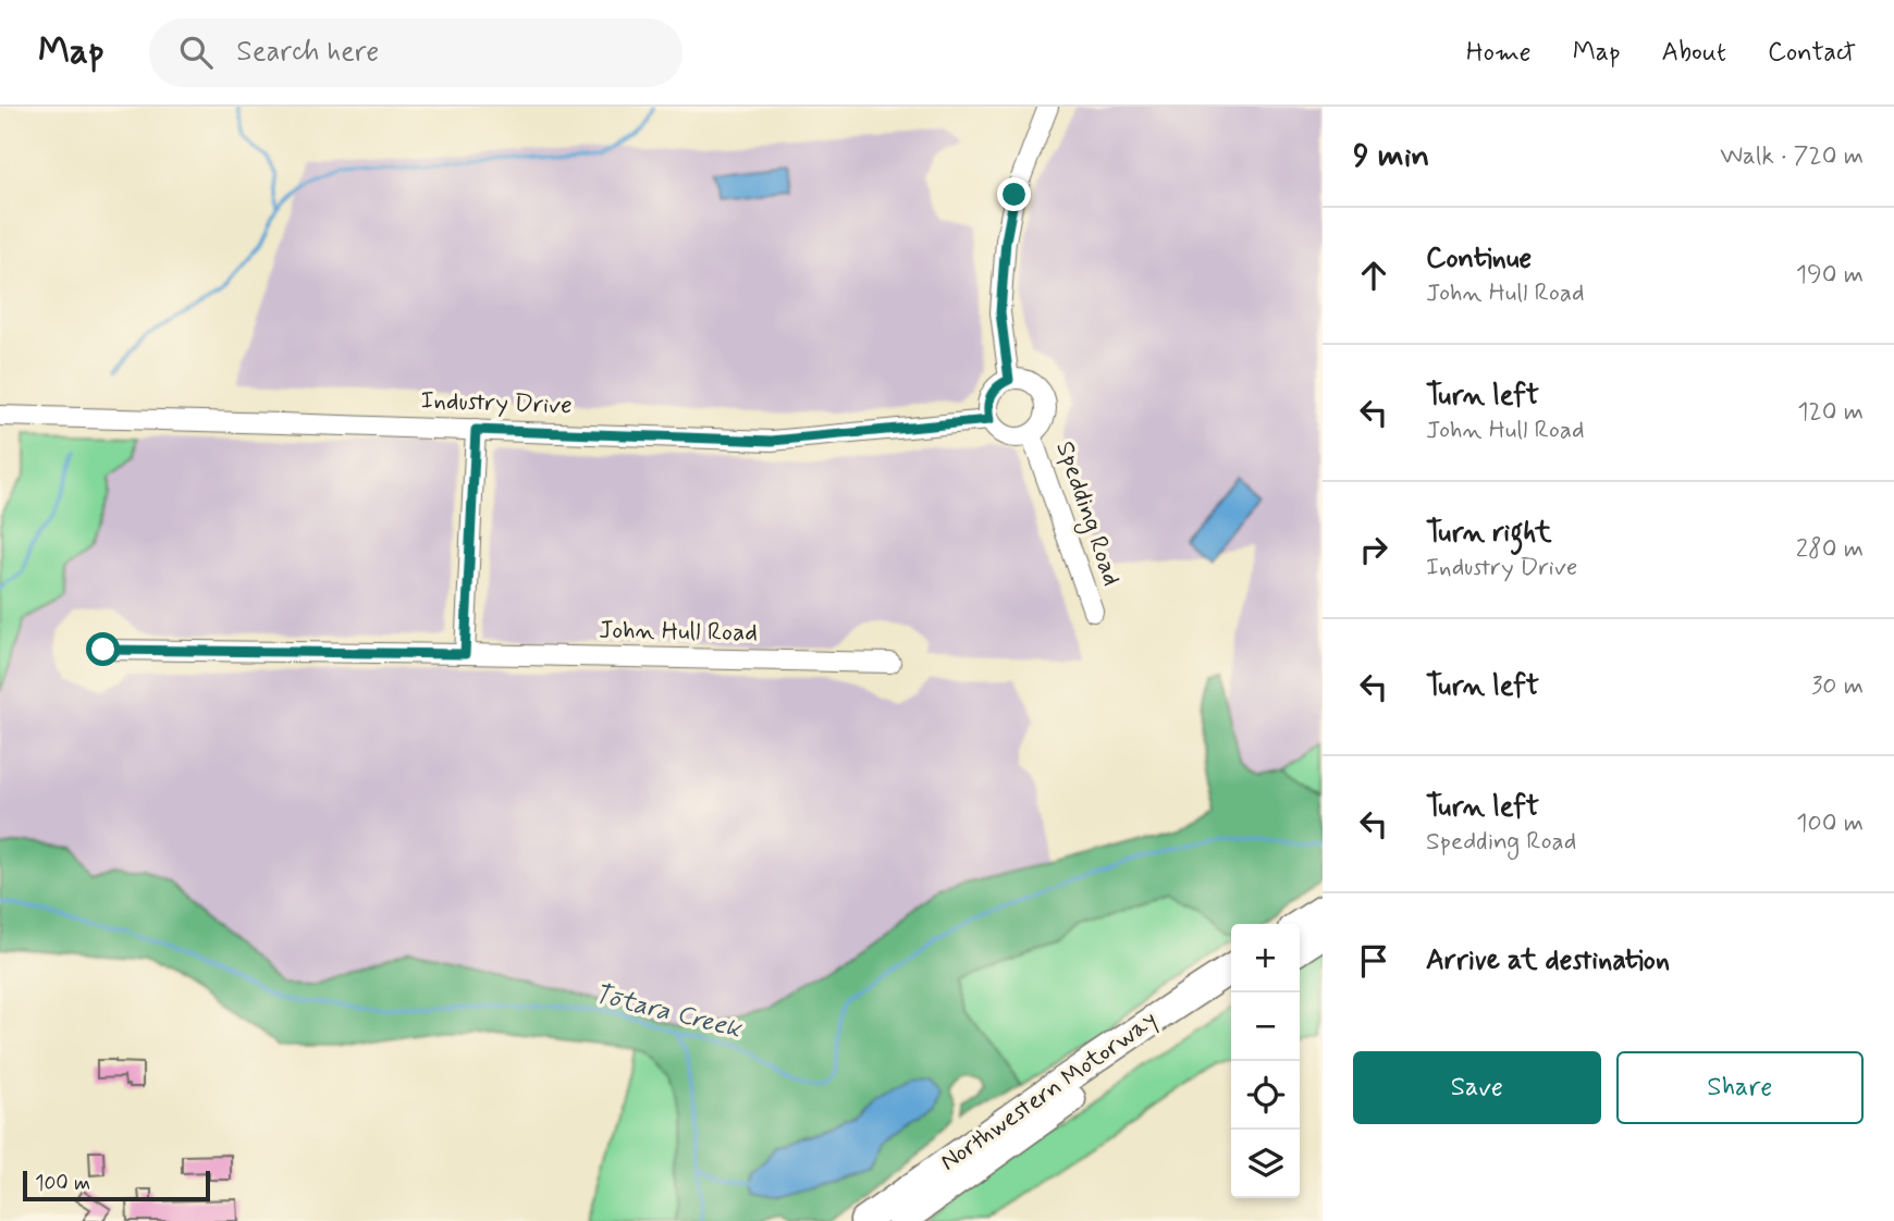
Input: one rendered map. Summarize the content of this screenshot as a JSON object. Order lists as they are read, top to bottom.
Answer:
{
  "streets": {
    "highway": ["Northwestern Motorway"],
    "street": ["Industry Drive", "Spedding Road", "John Hull Road"]
  },
  "crossings": [
    ["Industry Drive", "Spedding Road"]
  ],
  "water": ["Tōtara Creek"],
  "scale_bar": "100 m",
  "page": {
    "header": "Map",
    "search": "Search here",
    "nav": [
      "Home",
      "Map",
      "About",
      "Contact"
    ],
    "heading": ["9 min", "Walk · 720 m"],
    "list": [
      ["Continue", "John Hull Road", "190 m"],
      ["Turn left", "John Hull Road", "120 m"],
      ["Turn right", "Industry Drive", "280 m"],
      ["Turn left", "30 m"],
      ["Turn left", "Spedding Road", "100 m"],
      "Arrive at destination"
    ],
    "map_buttons": ["+", "−"],
    "buttons": ["Save", "Share"],
    "scale": "100 m"
  }
}
